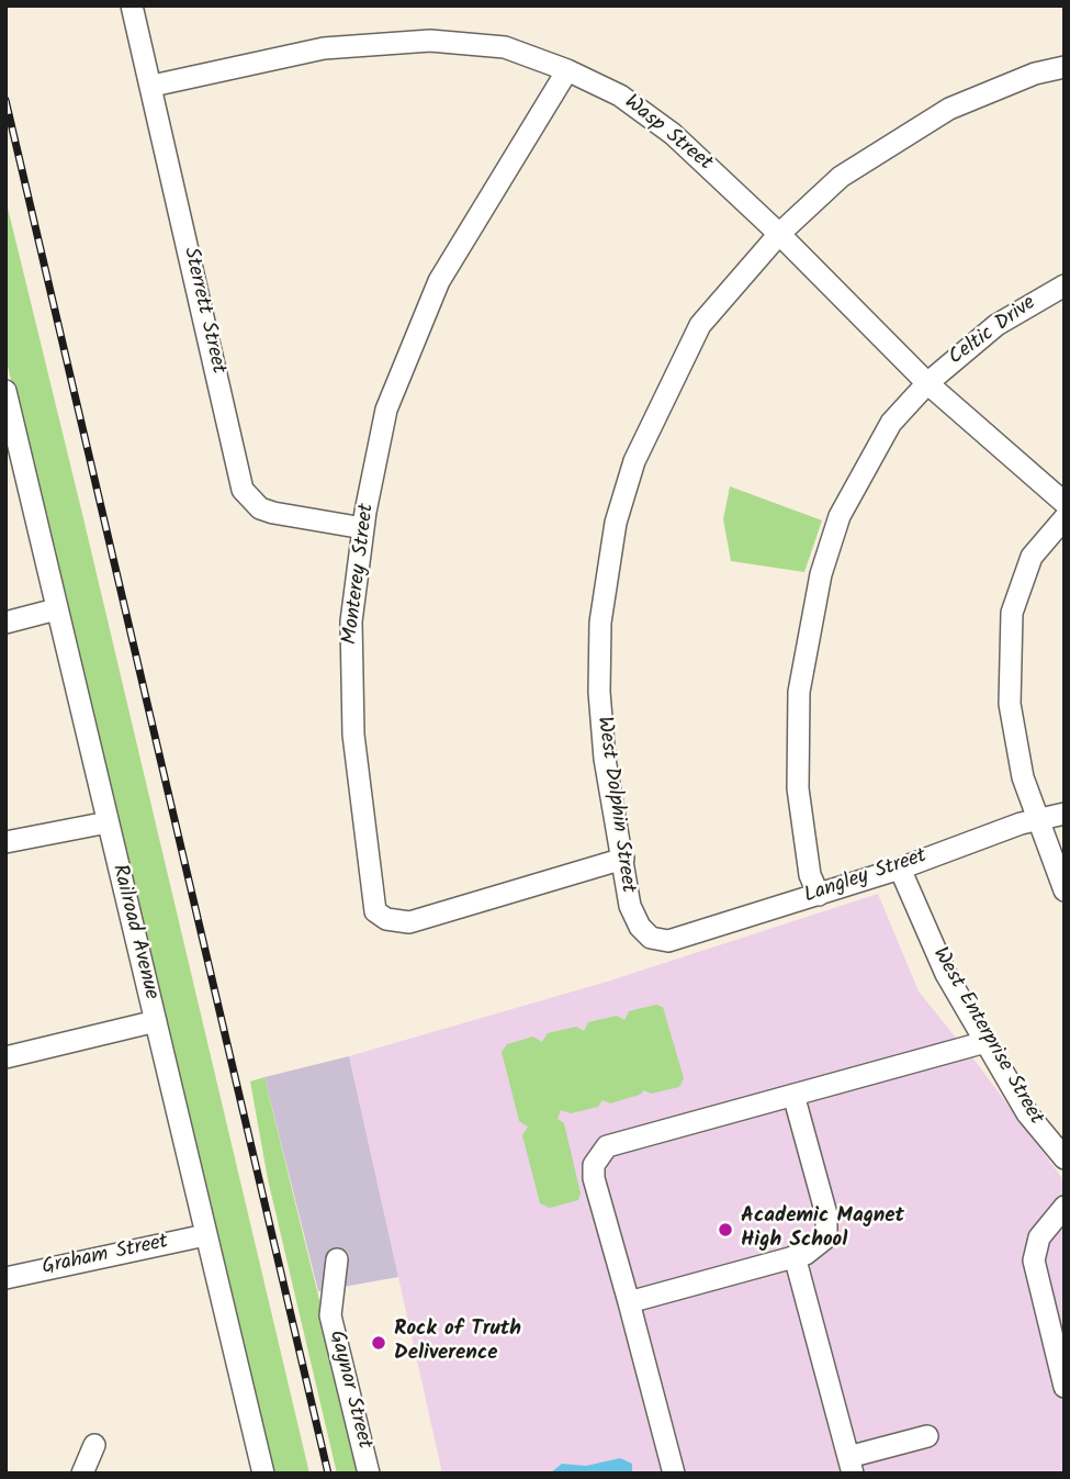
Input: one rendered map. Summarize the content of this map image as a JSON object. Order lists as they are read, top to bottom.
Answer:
{
  "streets": {
    "street": [
      "Wasp Street",
      "Sterrett Street",
      "Celtic Drive",
      "Monterey Street",
      "West Dolphin Street",
      "Langley Street",
      "Railroad Avenue",
      "West Enterprise Street",
      "Graham Street",
      "Gaynor Street"
    ]
  },
  "crossings": [
    ["Wasp Street", "Sterrett Street"],
    ["Wasp Street", "Celtic Drive"],
    ["Wasp Street", "Monterey Street"],
    ["Wasp Street", "West Dolphin Street"],
    ["Sterrett Street", "Monterey Street"],
    ["Monterey Street", "West Dolphin Street"],
    ["West Dolphin Street", "Langley Street"],
    ["Langley Street", "West Enterprise Street"],
    ["Railroad Avenue", "Graham Street"]
  ],
  "places": ["Academic Magnet High School", "Rock of Truth Deliverence"]
}
